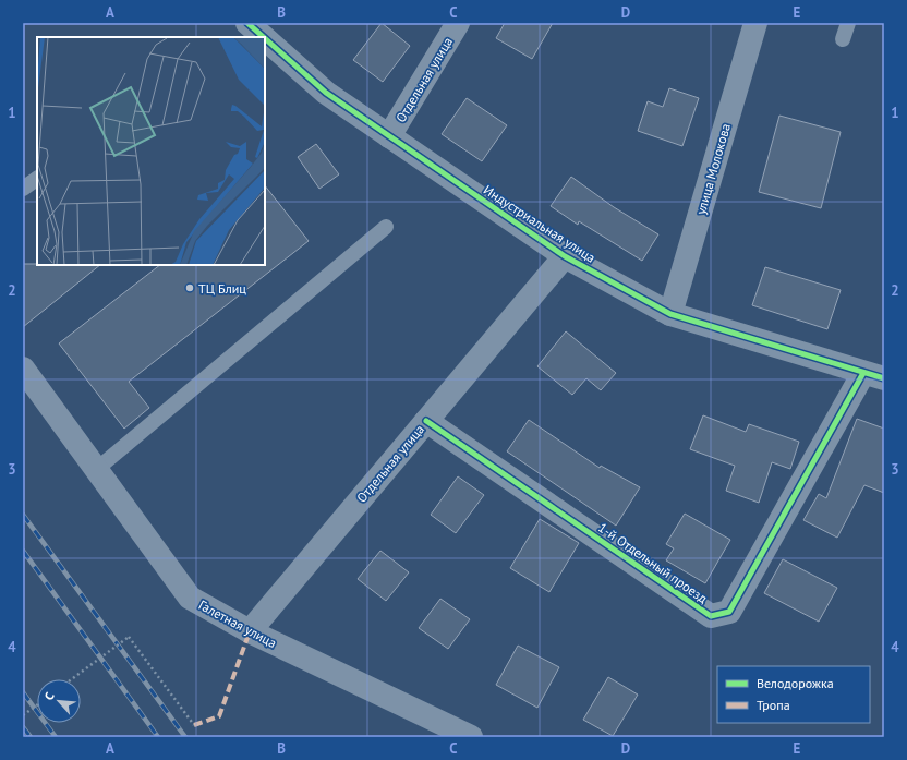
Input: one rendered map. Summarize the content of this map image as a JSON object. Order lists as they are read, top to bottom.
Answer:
{
  "streets": {
    "street": [
      "Отдельная улица",
      "улица Молокова",
      "Индустриальная улица",
      "1-й Отдельный проезд",
      "Галетная улица"
    ]
  },
  "crossings": [
    ["Отдельная улица", "Индустриальная улица"],
    ["Отдельная улица", "1-й Отдельный проезд"],
    ["Отдельная улица", "Галетная улица"],
    ["улица Молокова", "Индустриальная улица"],
    ["Индустриальная улица", "1-й Отдельный проезд"]
  ],
  "places": ["ТЦ Блиц"],
  "legend": ["Велодорожка", "Тропа"],
  "north": "top left",
  "grid": {
    "columns": [
      "A",
      "B",
      "C",
      "D",
      "E"
    ],
    "rows": [
      "1",
      "2",
      "3",
      "4"
    ]
  }
}
